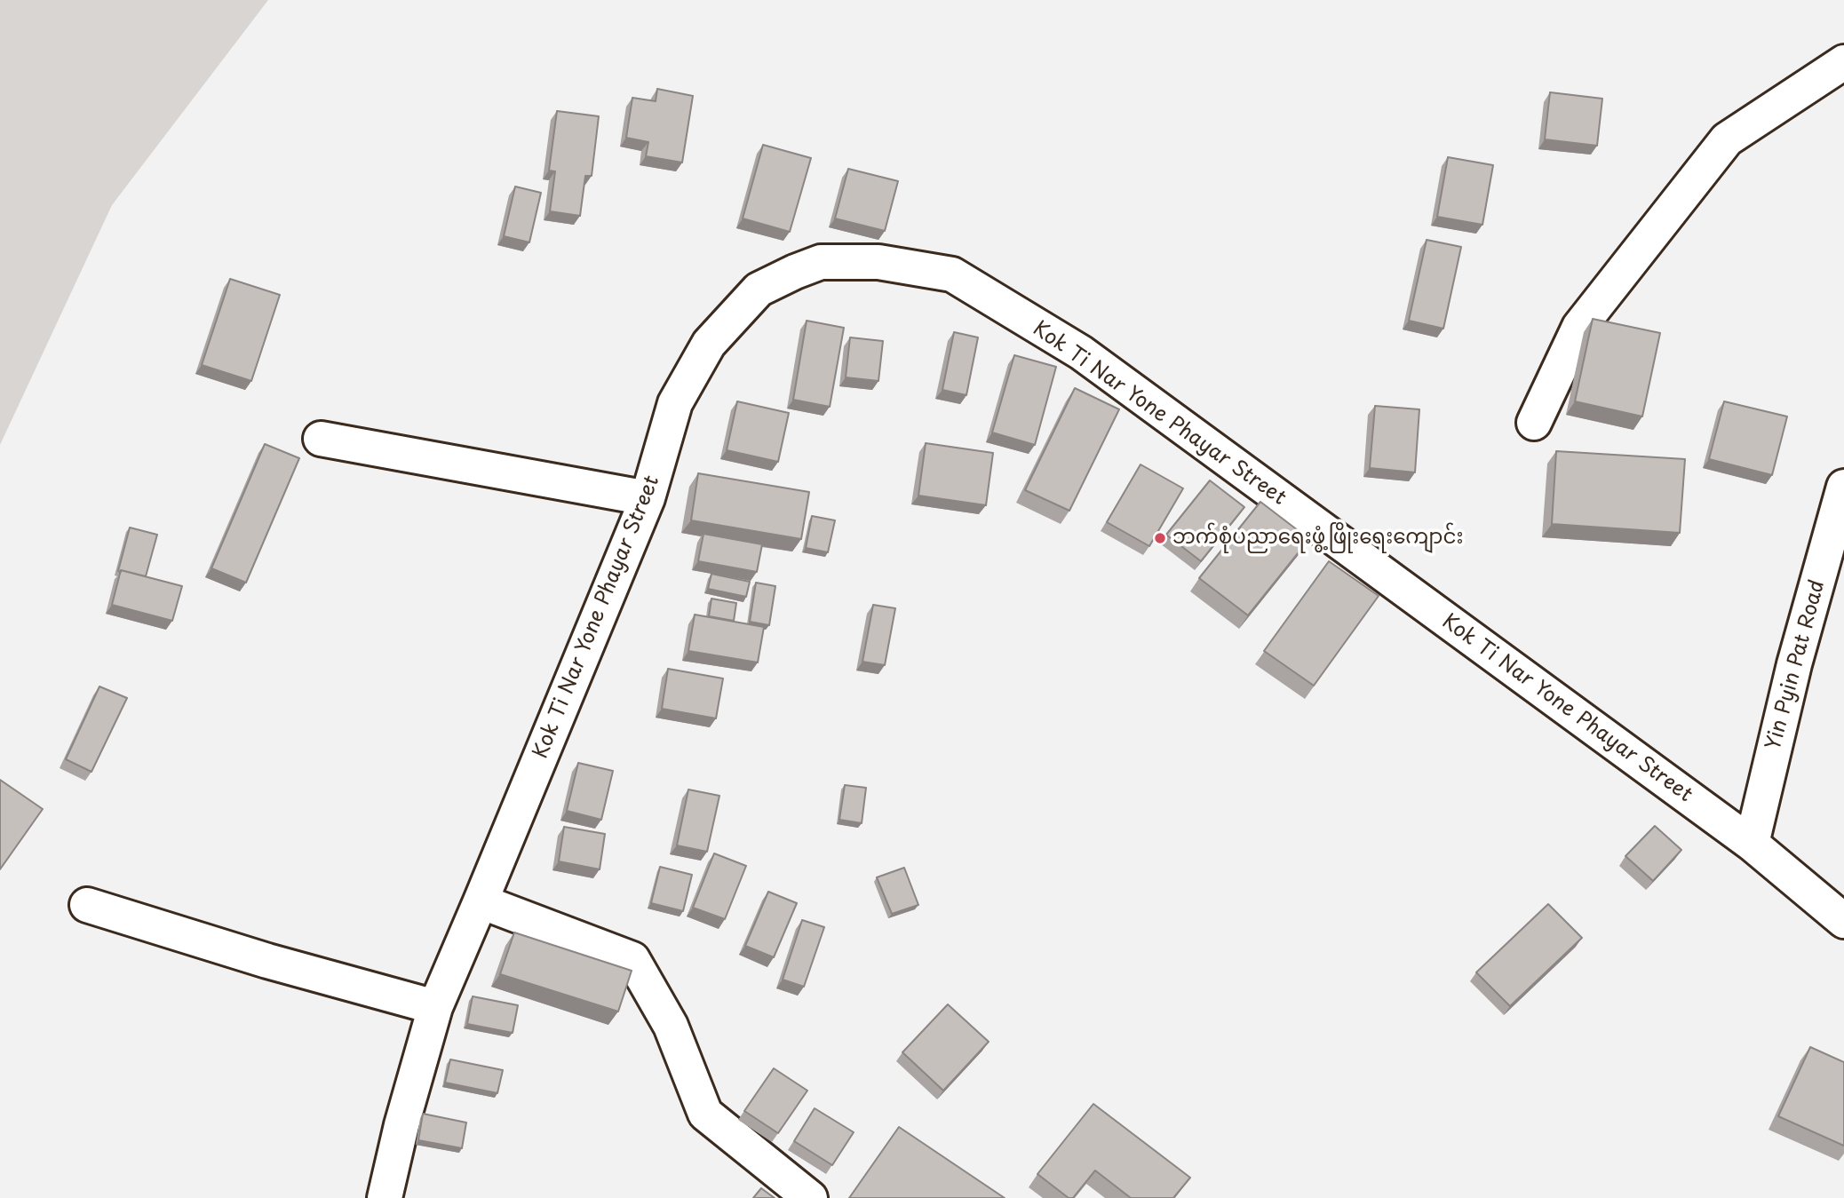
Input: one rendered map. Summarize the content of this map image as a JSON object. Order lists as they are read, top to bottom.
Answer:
{
  "streets": {
    "street": ["Kok Ti Nar Yone Phayar Street", "Yin Pyin Pat Road"]
  },
  "crossings": [
    ["Kok Ti Nar Yone Phayar Street", "Yin Pyin Pat Road"]
  ],
  "places": ["ဘက်စုံပညာရေးဖွံ့ဖြိုးရေးကျောင်း"]
}
